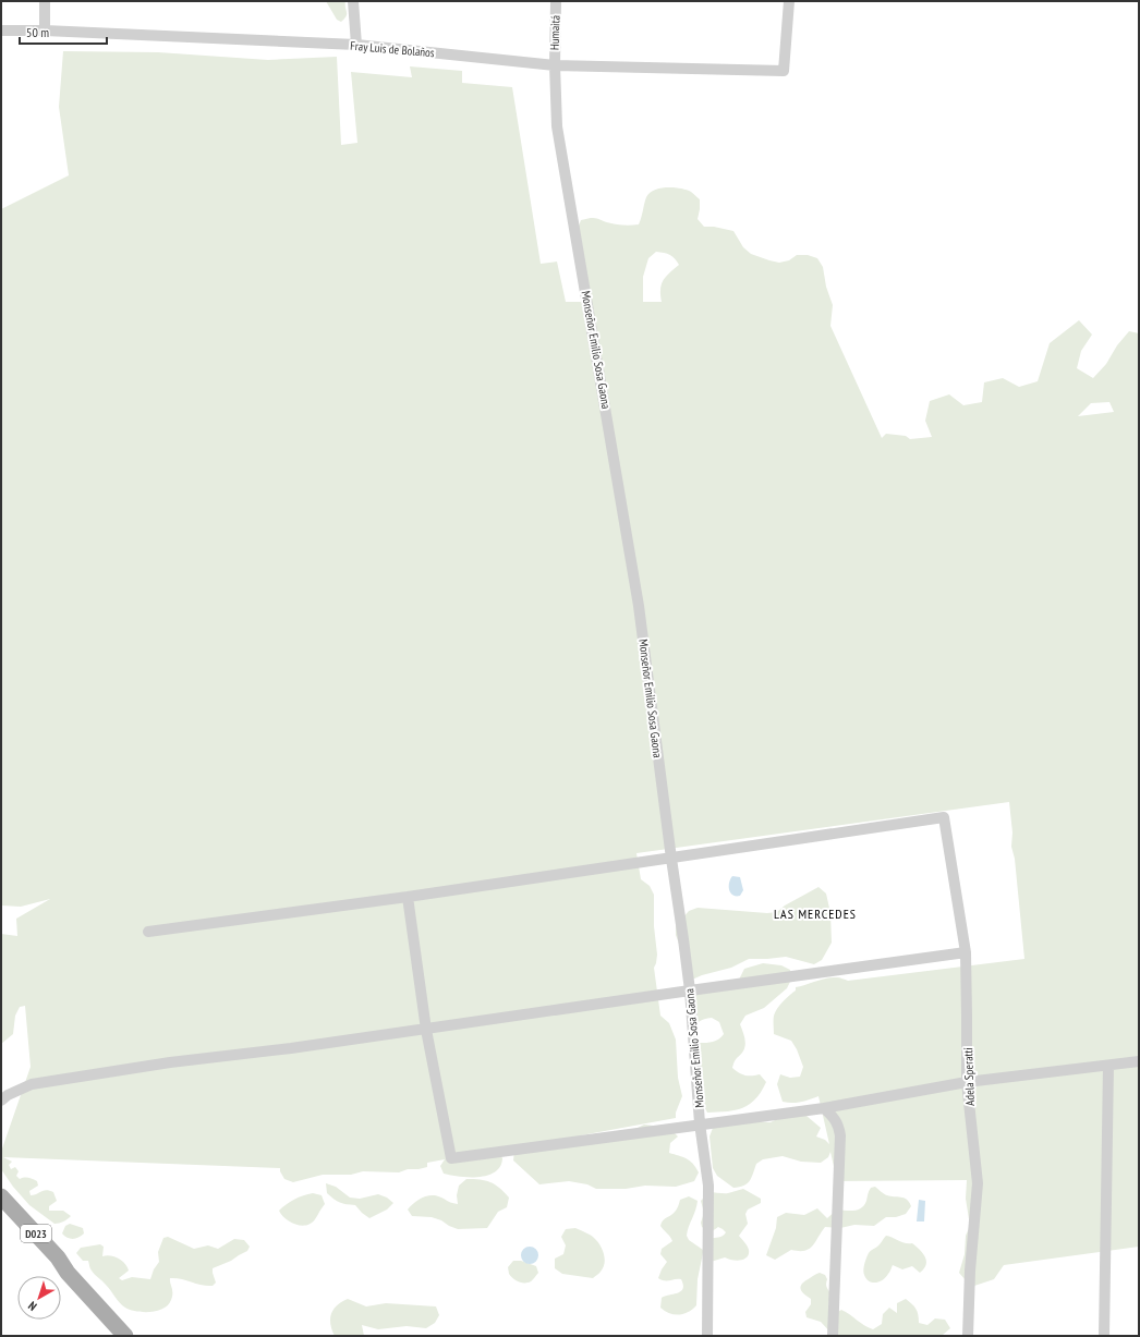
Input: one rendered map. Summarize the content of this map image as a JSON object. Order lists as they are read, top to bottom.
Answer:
{
  "streets": {
    "main road": ["D023"],
    "street": [
      "Humaitá",
      "Fray Luis de Bolaños",
      "Monseñor Emilio Sosa Gaona",
      "Adela Speratti"
    ]
  },
  "crossings": [
    ["Humaitá", "Fray Luis de Bolaños"],
    ["Humaitá", "Monseñor Emilio Sosa Gaona"],
    ["Fray Luis de Bolaños", "Monseñor Emilio Sosa Gaona"],
    ["Monseñor Emilio Sosa Gaona", "Adela Speratti"]
  ],
  "districts": ["LAS MERCEDES"],
  "scale_bar": "50 m",
  "north": "bottom left"
}
